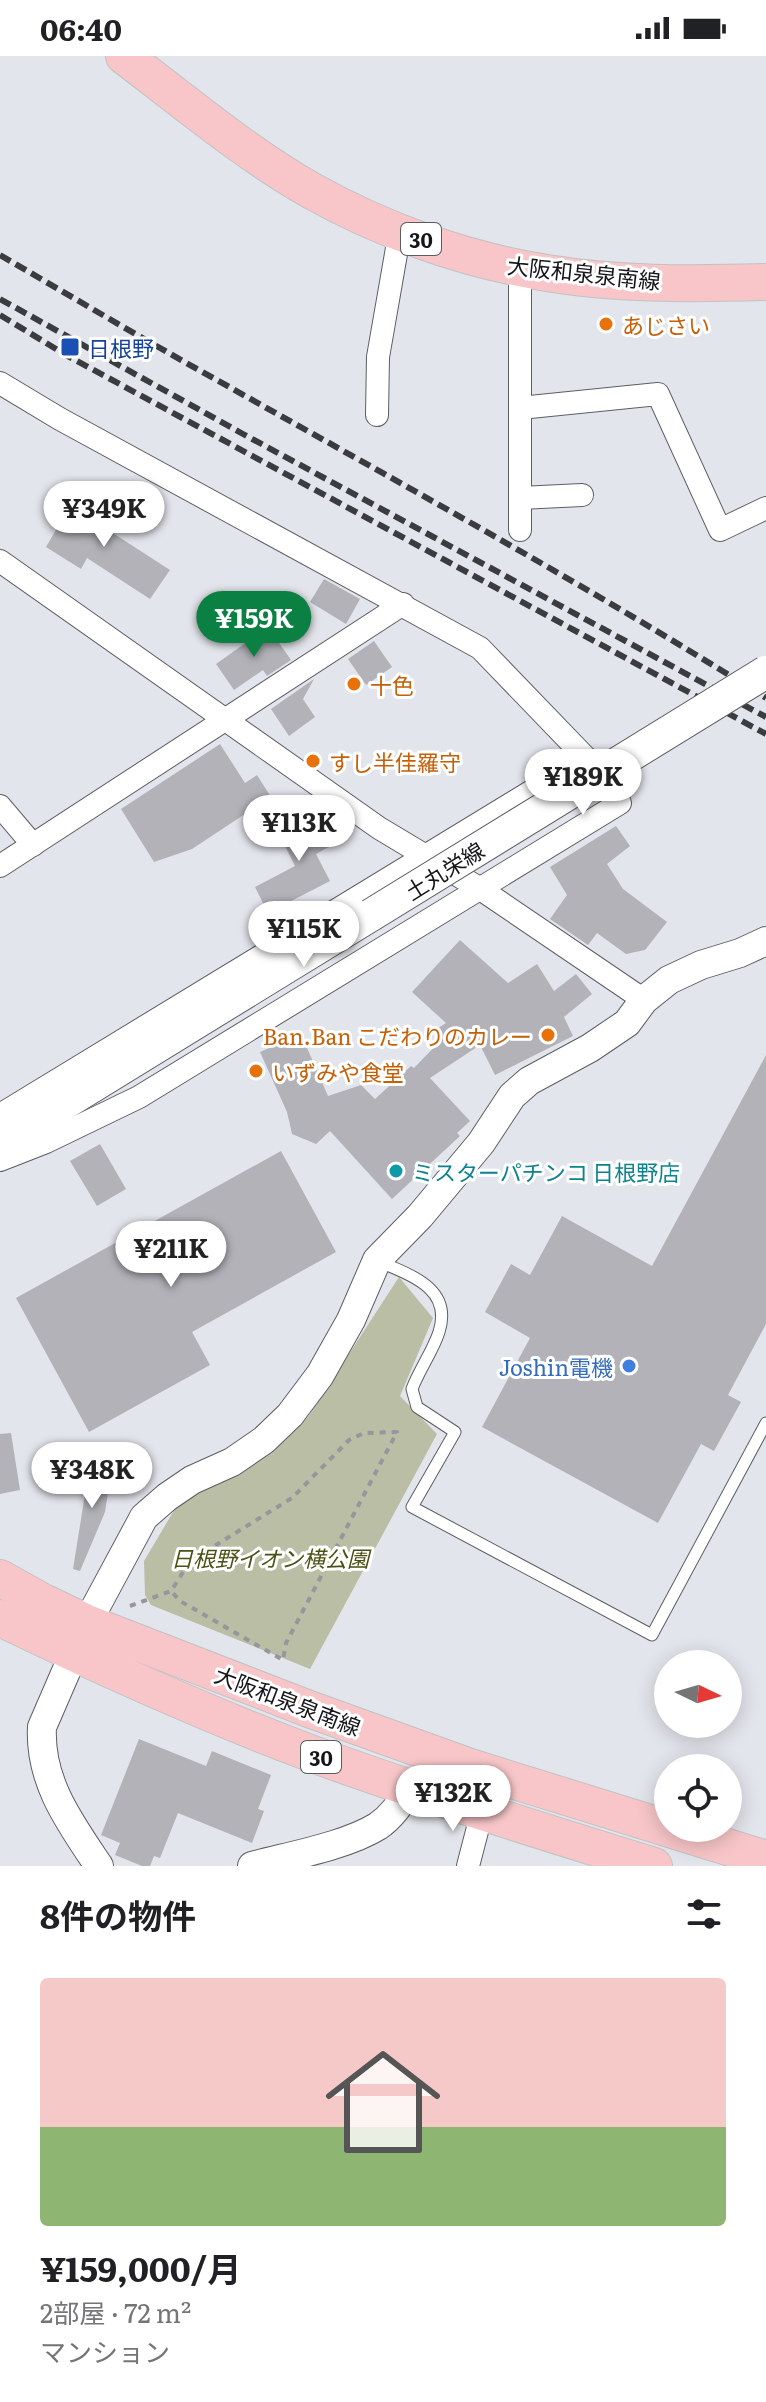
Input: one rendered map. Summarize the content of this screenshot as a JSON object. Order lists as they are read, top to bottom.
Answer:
{
  "streets": {
    "main road": ["30", "大阪和泉泉南線", "土丸栄線"]
  },
  "parks": ["日根野イオン横公園"],
  "places": {
    "other": [
      "あじさい",
      "十色",
      "すし半佳羅守",
      "Ban.Ban こだわりのカレー",
      "いずみや食堂",
      "ミスターパチンコ 日根野店",
      "Joshin電機"
    ],
    "transit": ["日根野"]
  },
  "north": "right",
  "page": {
    "status": "06:40",
    "price": [
      "¥349K",
      "¥159K",
      "¥189K",
      "¥113K",
      "¥115K",
      "¥211K",
      "¥348K",
      "¥132K"
    ],
    "heading": "8件の物件",
    "list": [
      {
        "name": "¥159,000/月",
        "note": "2部屋 · 72 m² · マンション"
      }
    ]
  }
}
